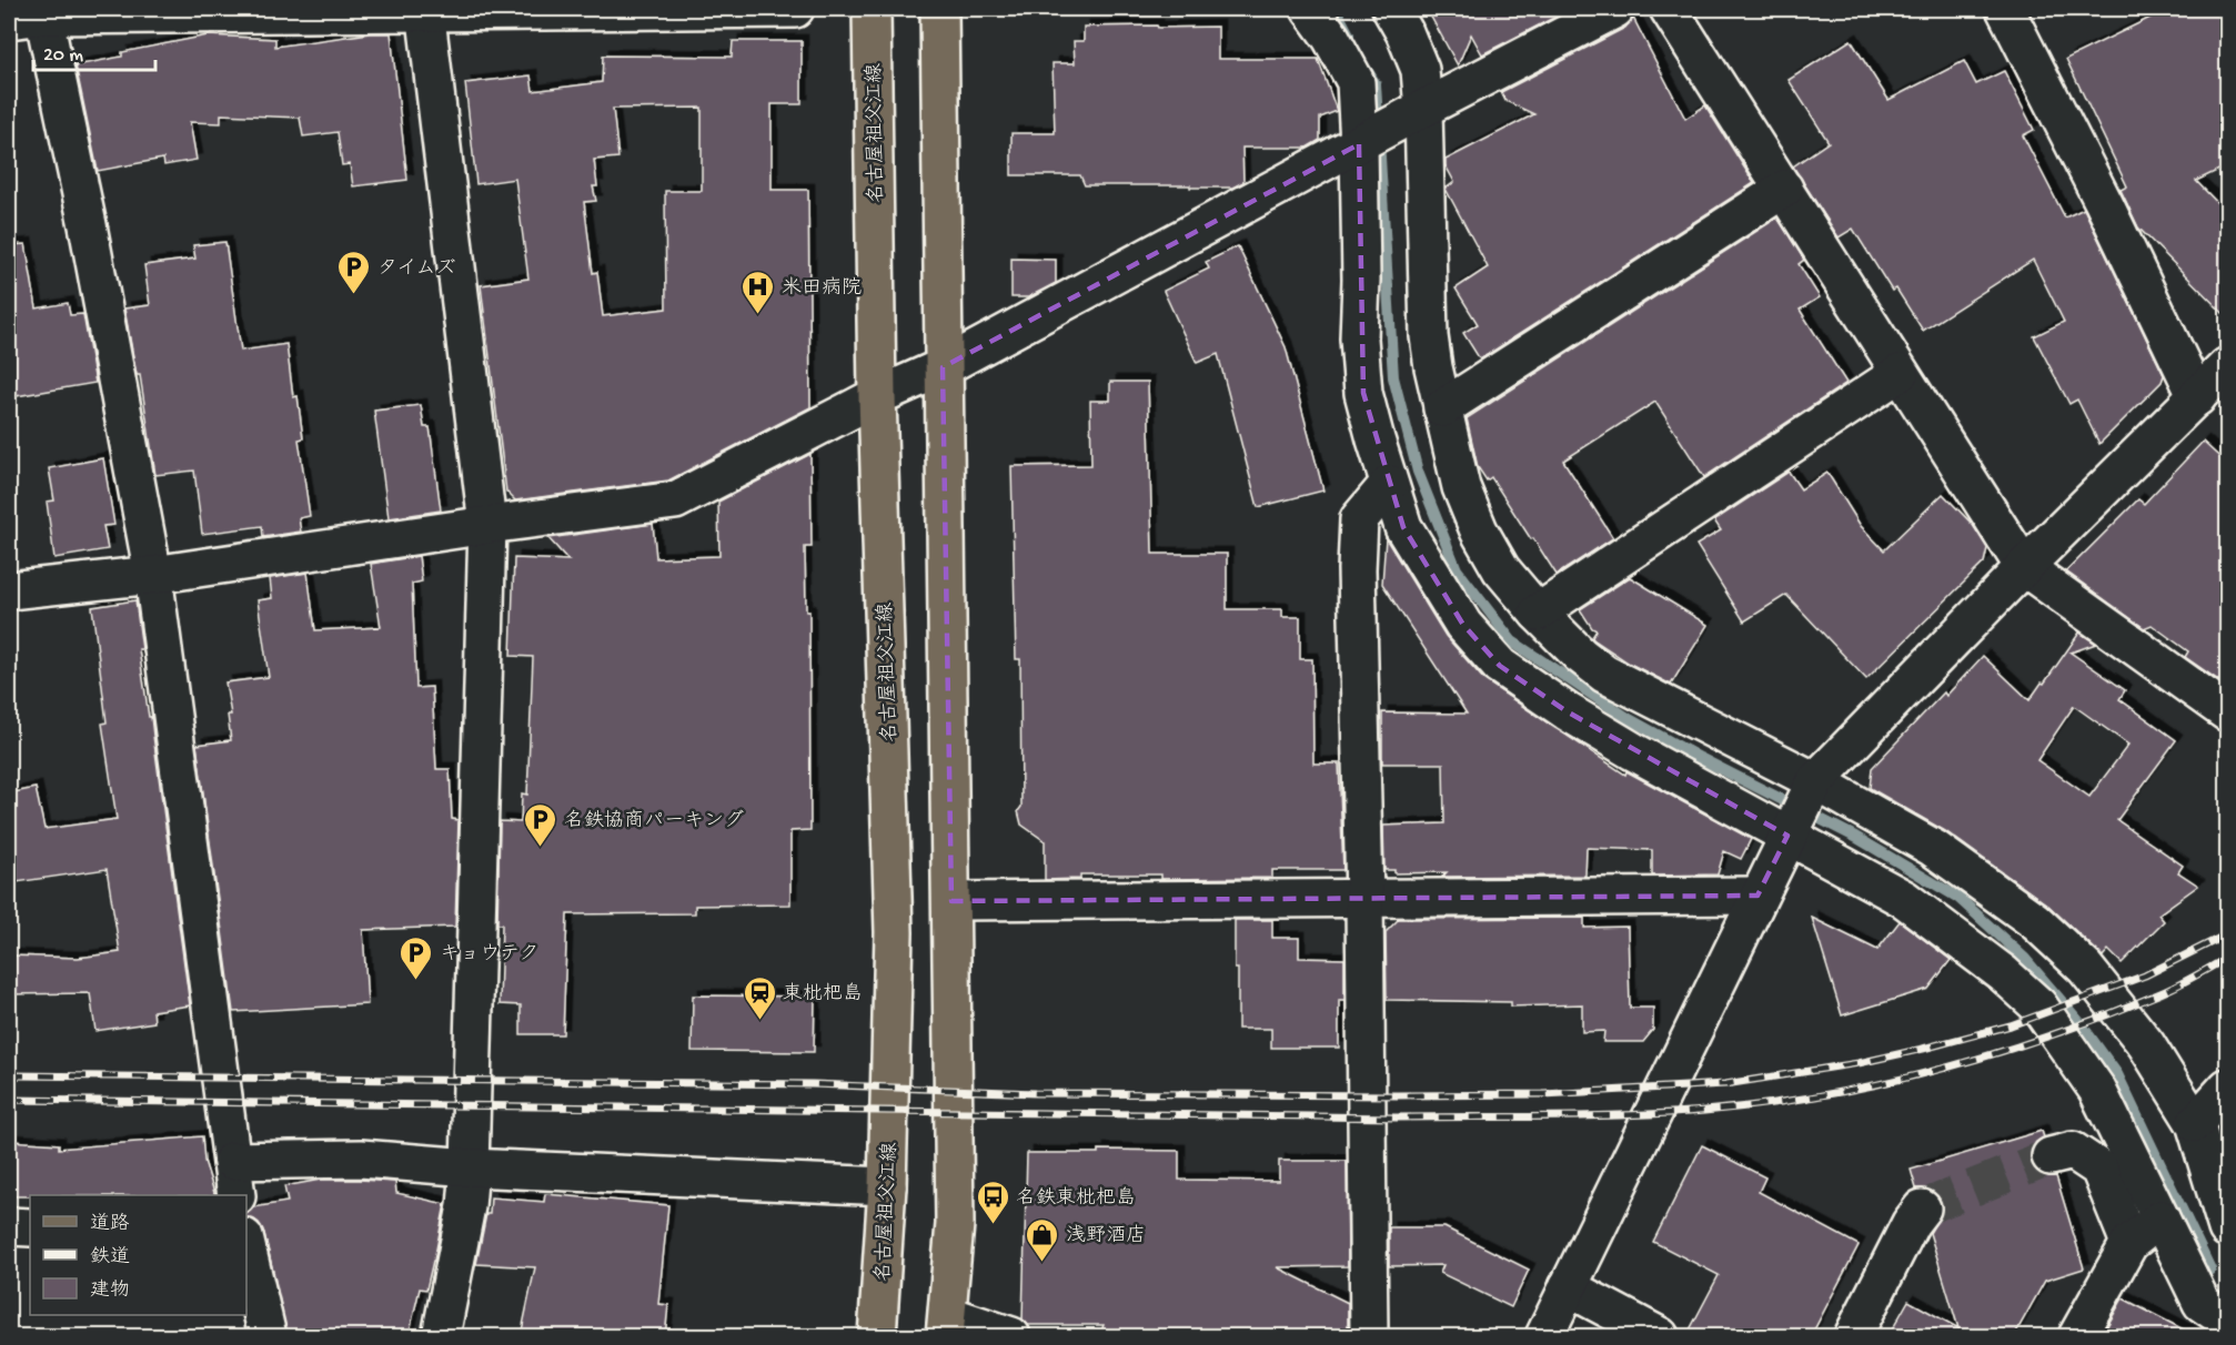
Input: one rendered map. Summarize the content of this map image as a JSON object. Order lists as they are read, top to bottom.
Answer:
{
  "streets": {
    "main road": ["名古屋祖父江線"]
  },
  "places": {
    "parking": ["タイムズ", "名鉄協商パーキング", "キョウテク"],
    "hospital": ["米田病院"],
    "station": ["東枇杷島"],
    "bus stop": ["名鉄東枇杷島"],
    "shop": ["浅野酒店"]
  },
  "legend": ["道路", "鉄道", "建物"],
  "scale_bar": "20 m"
}
